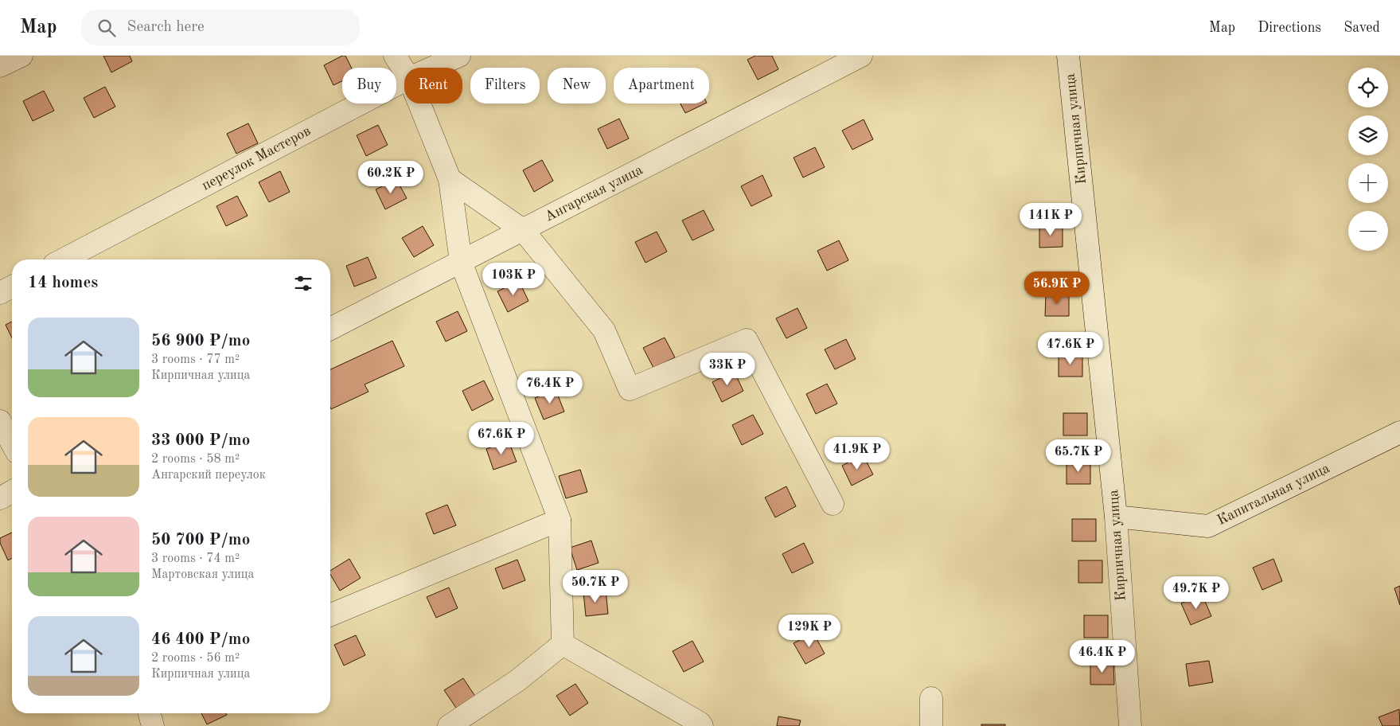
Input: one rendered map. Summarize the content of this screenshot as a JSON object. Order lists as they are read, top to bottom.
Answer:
{
  "streets": {
    "street": [
      "Кирпичная улица",
      "переулок Мастеров",
      "Ангарская улица",
      "Капитальная улица"
    ]
  },
  "crossings": [
    ["Кирпичная улица", "Капитальная улица"]
  ],
  "page": {
    "header": "Map",
    "search": "Search here",
    "nav": ["Map", "Directions", "Saved"],
    "map_buttons": ["+", "−"],
    "chip": [
      "Buy",
      "Rent",
      "Filters",
      "New",
      "Apartment"
    ],
    "price": [
      "60.2K ₽",
      "141K ₽",
      "103K ₽",
      "56.9K ₽",
      "47.6K ₽",
      "33K ₽",
      "76.4K ₽",
      "67.6K ₽",
      "41.9K ₽",
      "65.7K ₽",
      "50.7K ₽",
      "49.7K ₽",
      "129K ₽",
      "46.4K ₽"
    ],
    "heading": "14 homes",
    "list": [
      {
        "name": "56 900 ₽/mo",
        "note": "3 rooms · 77 m² · Кирпичная улица"
      },
      {
        "name": "33 000 ₽/mo",
        "note": "2 rooms · 58 m² · Ангарский переулок"
      },
      {
        "name": "50 700 ₽/mo",
        "note": "3 rooms · 74 m² · Мартовская улица"
      },
      {
        "name": "46 400 ₽/mo",
        "note": "2 rooms · 56 m² · Кирпичная улица"
      }
    ]
  }
}
